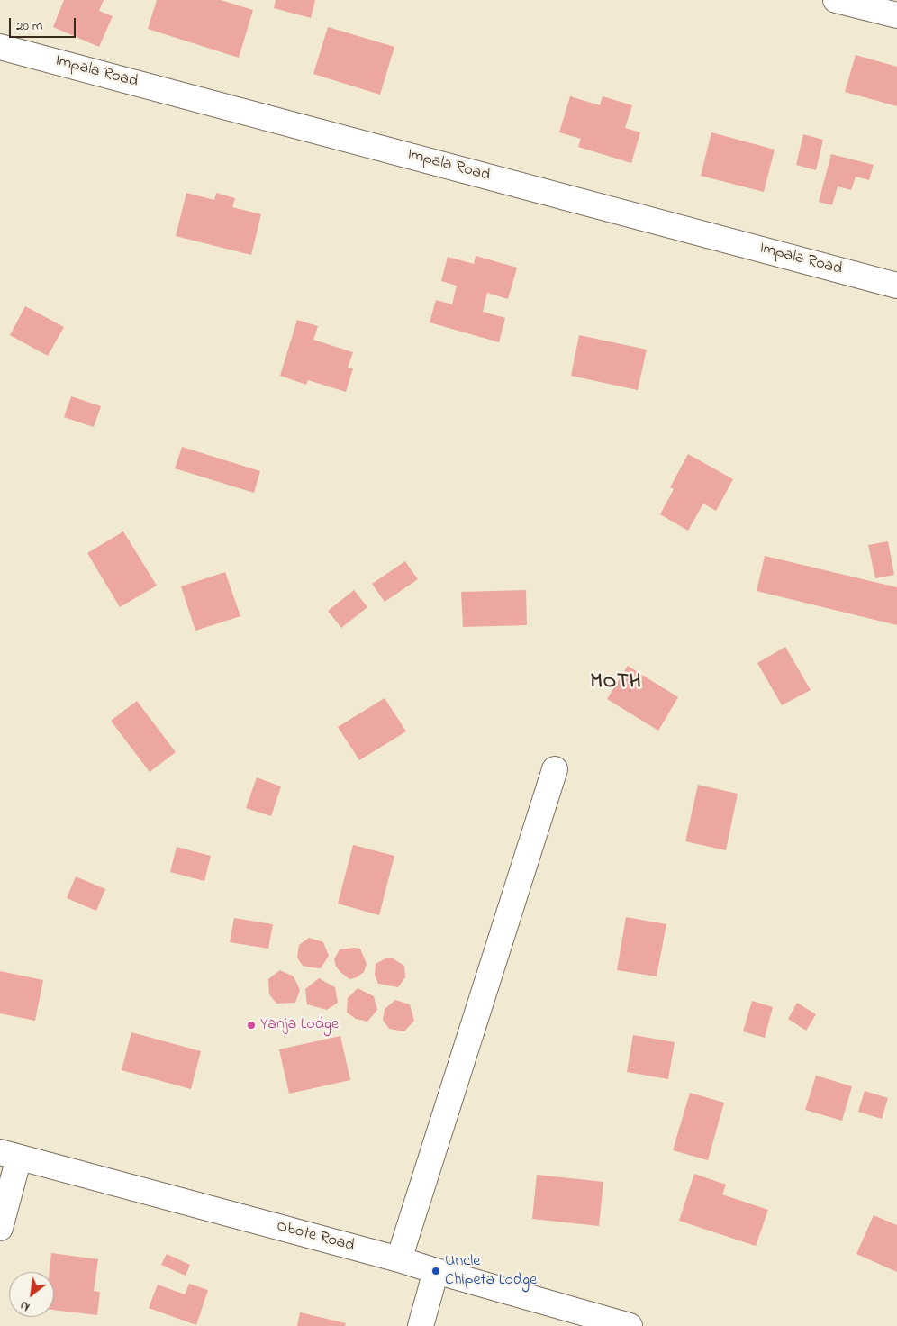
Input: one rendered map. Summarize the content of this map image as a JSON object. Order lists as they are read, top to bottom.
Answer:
{
  "streets": {
    "street": ["Impala Road", "Obote Road"]
  },
  "districts": ["MOTH"],
  "places": ["Yanja Lodge", "Uncle Chipeta Lodge"],
  "scale_bar": "20 m",
  "north": "bottom left"
}
